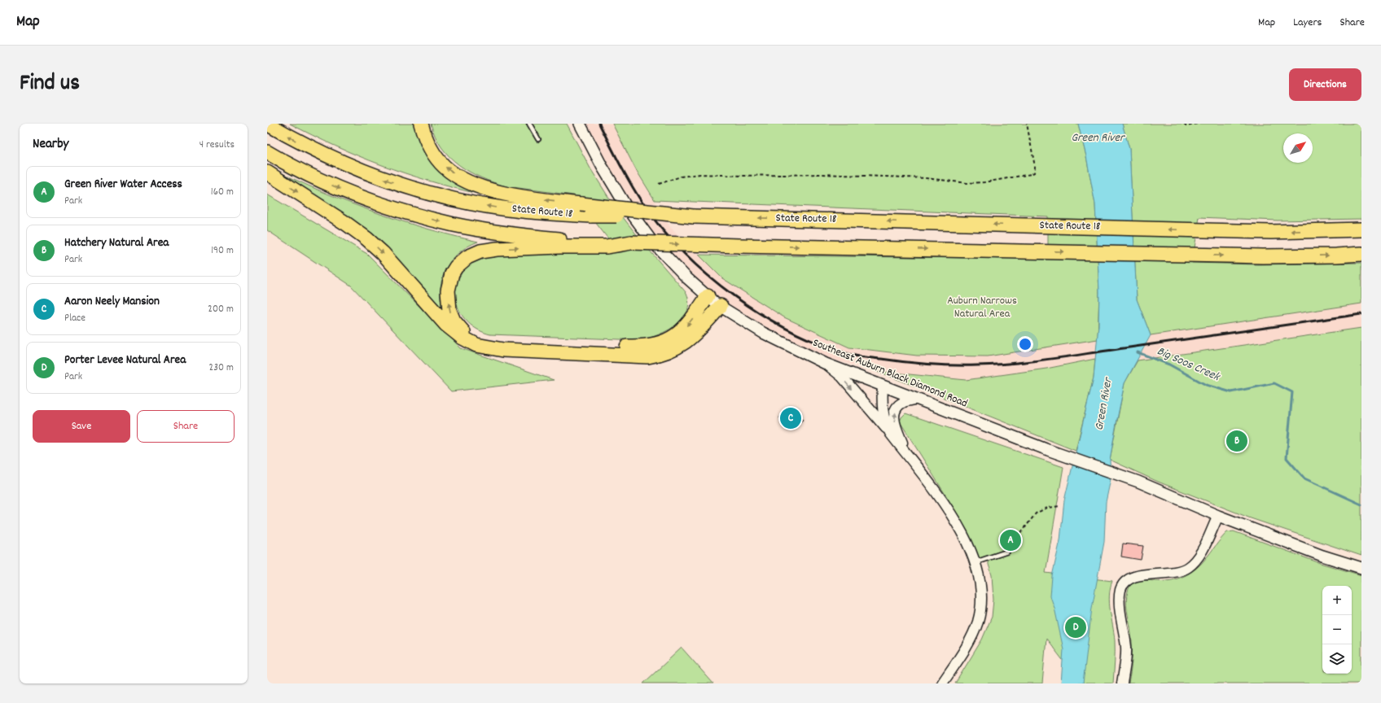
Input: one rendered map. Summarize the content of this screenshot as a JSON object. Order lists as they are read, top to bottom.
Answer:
{
  "streets": {
    "highway": ["State Route 18"],
    "main road": ["Southeast Auburn Black Diamond Road"]
  },
  "water": ["Green River", "Big Soos Creek"],
  "parks": ["Auburn Narrows Natural Area"],
  "north": "top right",
  "page": {
    "header": "Map",
    "nav": ["Map", "Layers", "Share"],
    "title": "Find us",
    "buttons": [
      "Directions",
      ["Save", "Share"]
    ],
    "heading": ["Nearby", "4 results"],
    "list": [
      {
        "mark": "A",
        "name": "Green River Water Access",
        "note": "Park",
        "value": "160 m"
      },
      {
        "mark": "B",
        "name": "Hatchery Natural Area",
        "note": "Park",
        "value": "190 m"
      },
      {
        "mark": "C",
        "name": "Aaron Neely Mansion",
        "note": "Place",
        "value": "200 m"
      },
      {
        "mark": "D",
        "name": "Porter Levee Natural Area",
        "note": "Park",
        "value": "230 m"
      }
    ],
    "pins": [
      "C",
      "B",
      "A",
      "D"
    ],
    "map_buttons": ["+", "−"]
  }
}
